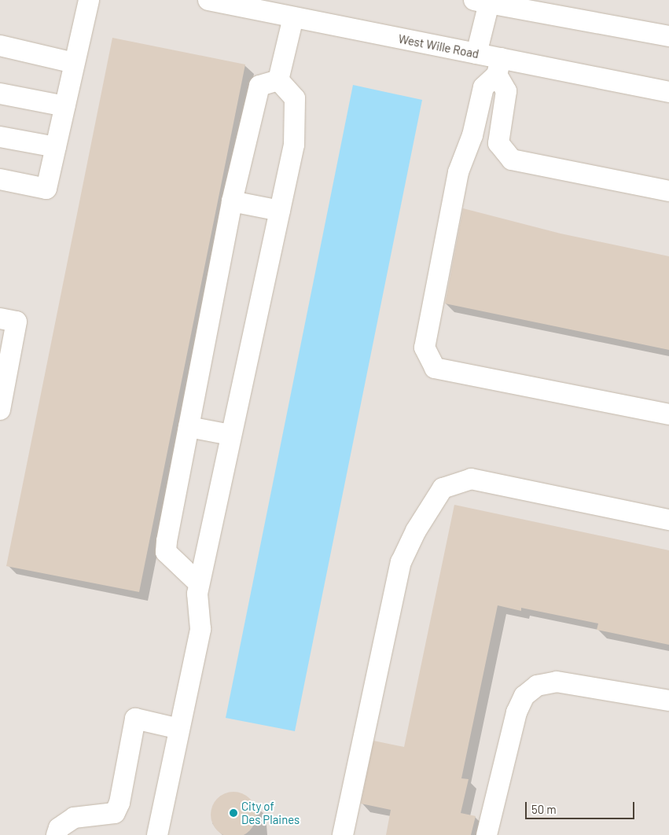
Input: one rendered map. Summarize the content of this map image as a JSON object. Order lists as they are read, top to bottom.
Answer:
{
  "streets": {
    "street": ["West Wille Road"]
  },
  "places": ["City of Des Plaines"],
  "scale_bar": "50 m"
}
